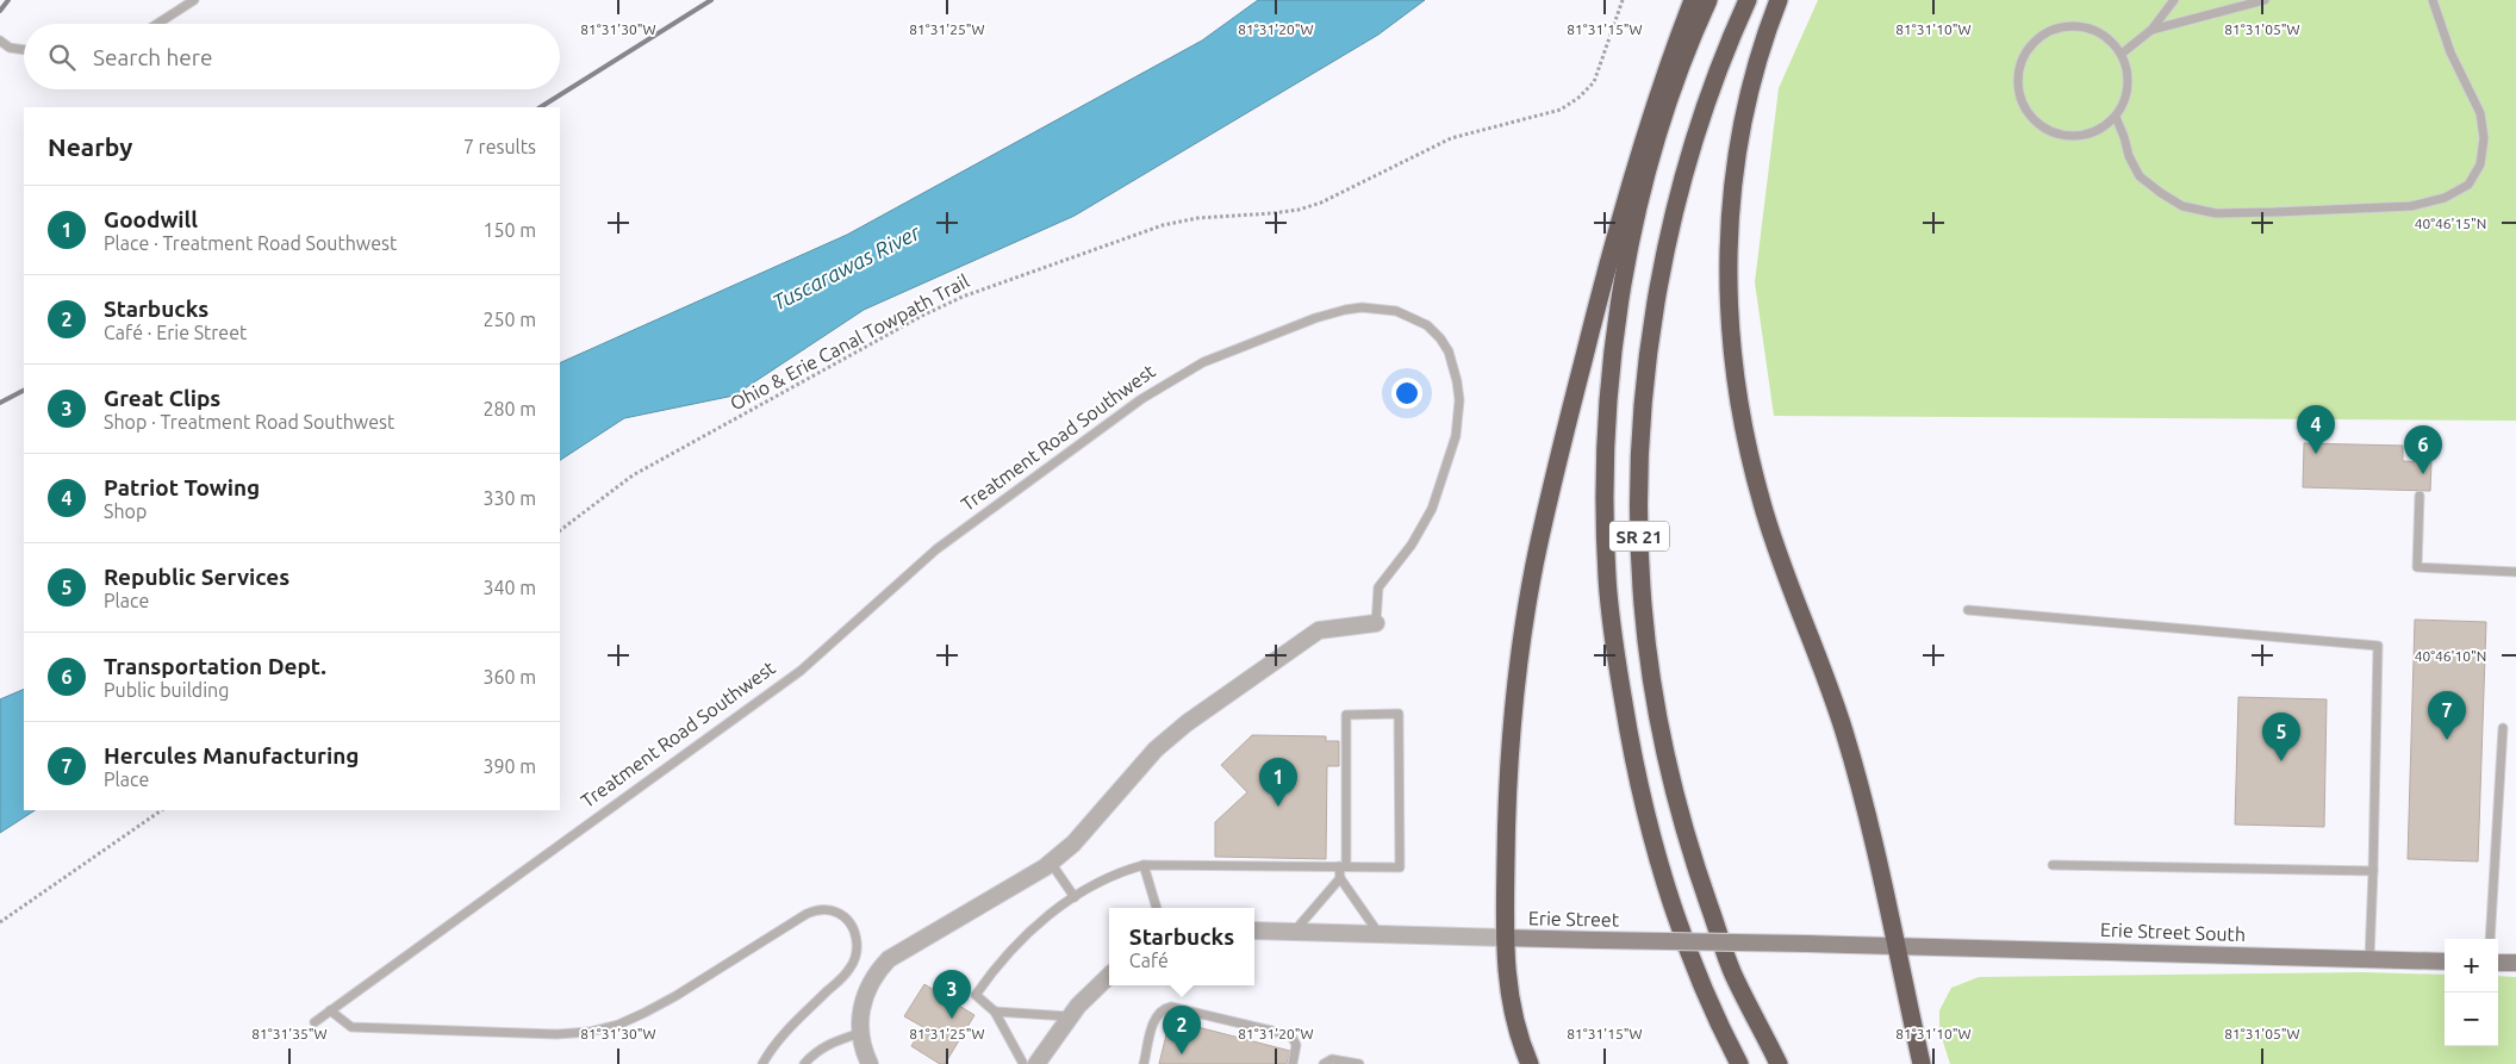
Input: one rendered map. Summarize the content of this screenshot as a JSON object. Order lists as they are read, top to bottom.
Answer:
{
  "streets": {
    "highway": ["SR 21"],
    "main road": ["Erie Street", "Erie Street South"],
    "street": ["Treatment Road Southwest"],
    "path": ["Ohio & Erie Canal Towpath Trail"]
  },
  "crossings": [
    ["Erie Street", "Erie Street South"]
  ],
  "water": ["Tuscarawas River"],
  "page": {
    "search": "Search here",
    "heading": ["Nearby", "7 results"],
    "list": [
      {
        "mark": "1",
        "name": "Goodwill",
        "note": "Place · Treatment Road Southwest",
        "value": "150 m"
      },
      {
        "mark": "2",
        "name": "Starbucks",
        "note": "Café · Erie Street",
        "value": "250 m"
      },
      {
        "mark": "3",
        "name": "Great Clips",
        "note": "Shop · Treatment Road Southwest",
        "value": "280 m"
      },
      {
        "mark": "4",
        "name": "Patriot Towing",
        "note": "Shop",
        "value": "330 m"
      },
      {
        "mark": "5",
        "name": "Republic Services",
        "note": "Place",
        "value": "340 m"
      },
      {
        "mark": "6",
        "name": "Transportation Dept.",
        "note": "Public building",
        "value": "360 m"
      },
      {
        "mark": "7",
        "name": "Hercules Manufacturing",
        "note": "Place",
        "value": "390 m"
      }
    ],
    "pins": [
      "4",
      "6",
      "7",
      "5",
      "1",
      "3",
      "2"
    ],
    "popup": ["Starbucks", "Café"],
    "map_buttons": ["+", "−"]
  },
  "coordinates": [
    "81°31'30\"W",
    "81°31'25\"W",
    "81°31'20\"W",
    "81°31'15\"W",
    "81°31'10\"W",
    "81°31'05\"W",
    "40°46'15\"N",
    "40°46'10\"N",
    "81°31'35\"W"
  ]
}
